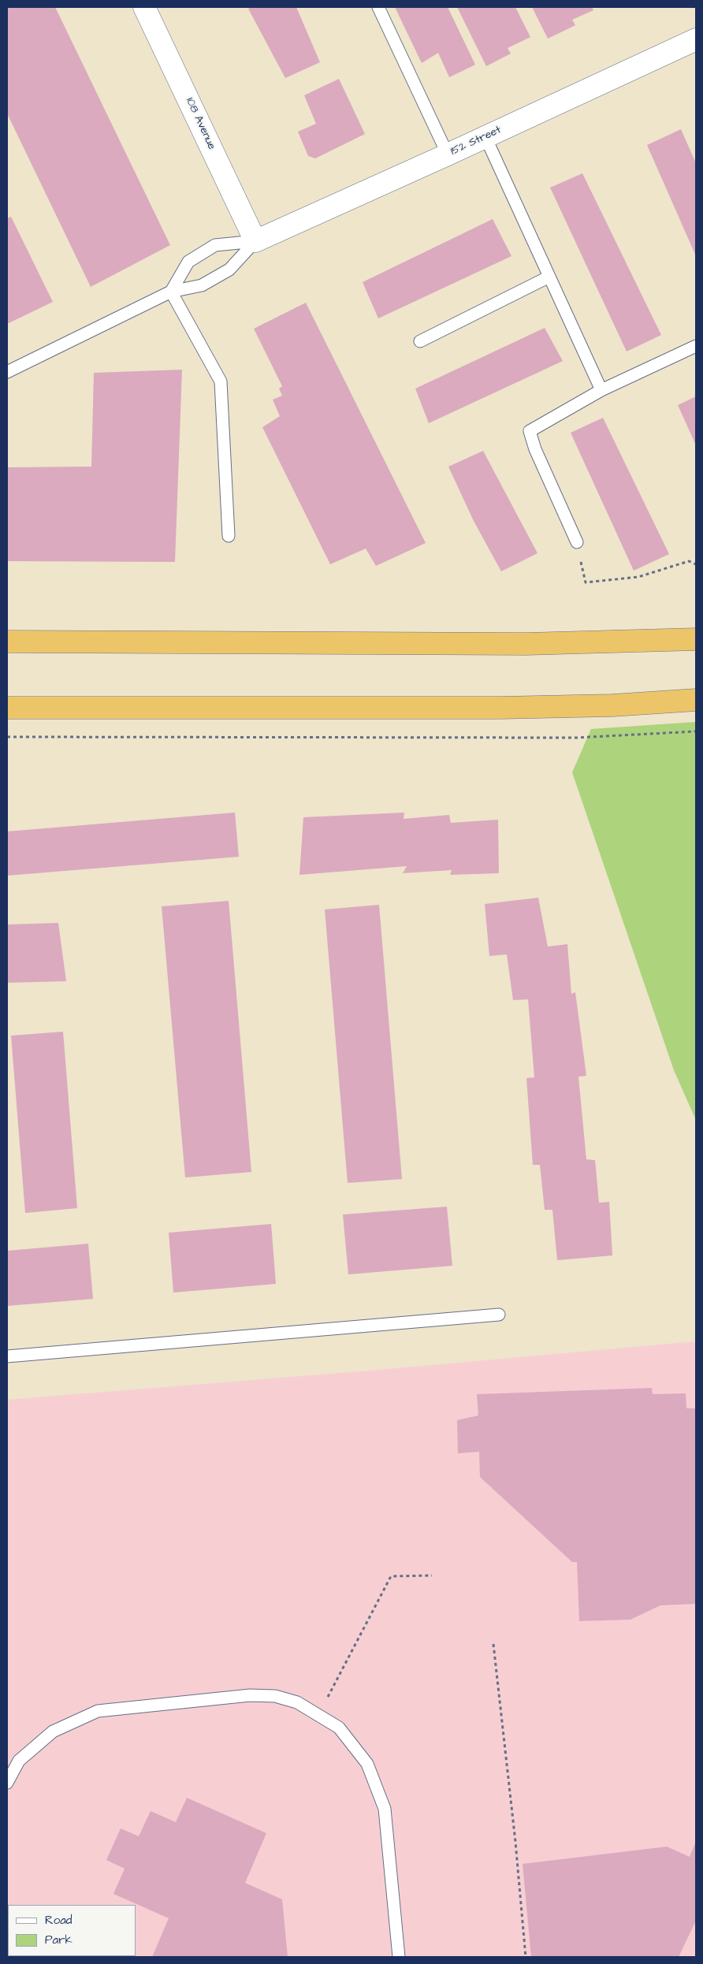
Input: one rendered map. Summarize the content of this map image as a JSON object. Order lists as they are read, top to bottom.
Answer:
{
  "streets": {
    "street": ["108 Avenue", "152 Street"]
  },
  "crossings": [
    ["108 Avenue", "152 Street"]
  ],
  "legend": ["Road", "Park"]
}
